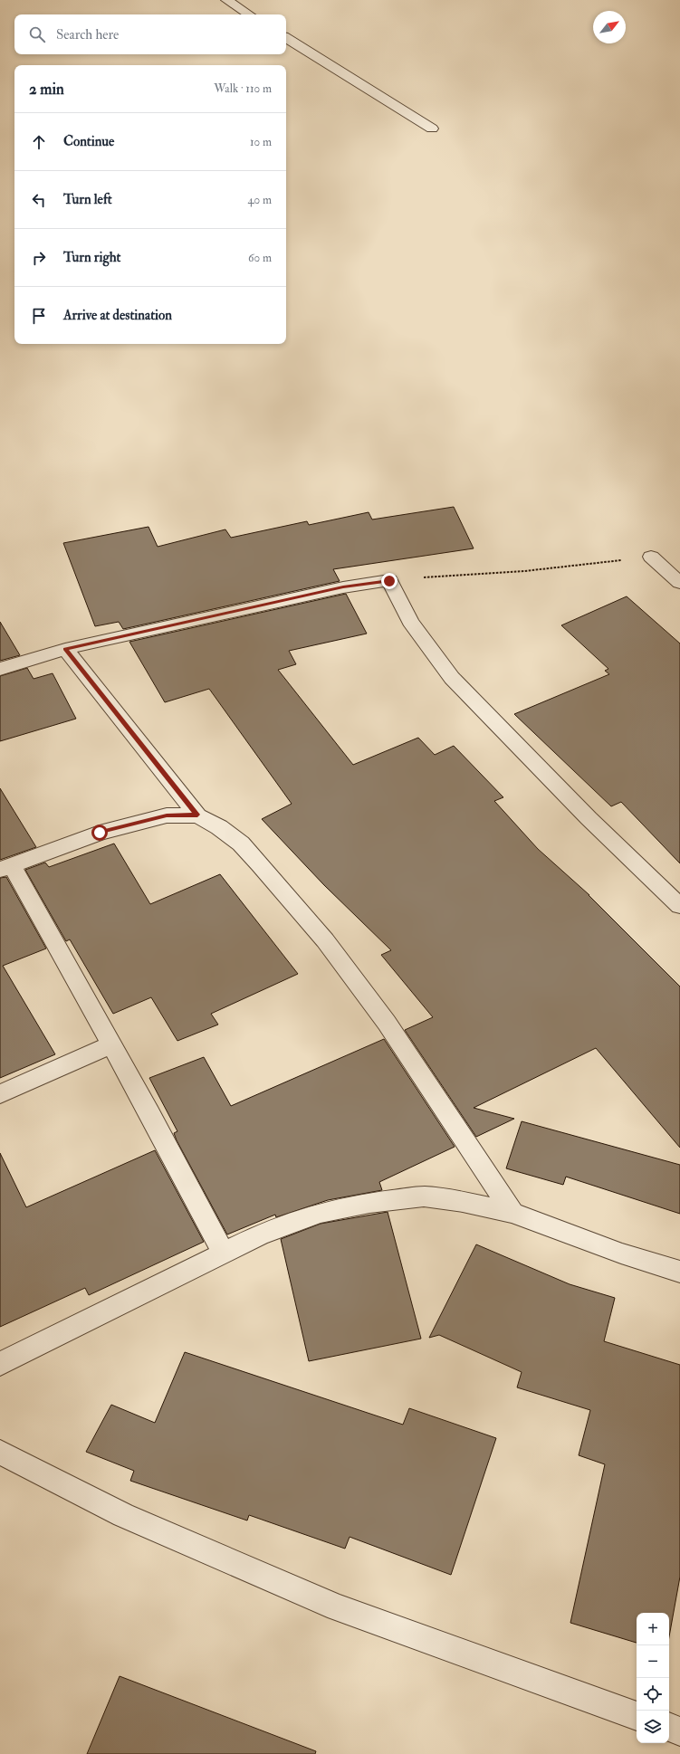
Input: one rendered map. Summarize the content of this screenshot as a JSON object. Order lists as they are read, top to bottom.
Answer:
{
  "north": "top right",
  "page": {
    "search": "Search here",
    "heading": ["2 min", "Walk · 110 m"],
    "list": [
      ["Continue", "10 m"],
      ["Turn left", "40 m"],
      ["Turn right", "60 m"],
      "Arrive at destination"
    ],
    "map_buttons": ["+", "−"]
  }
}
